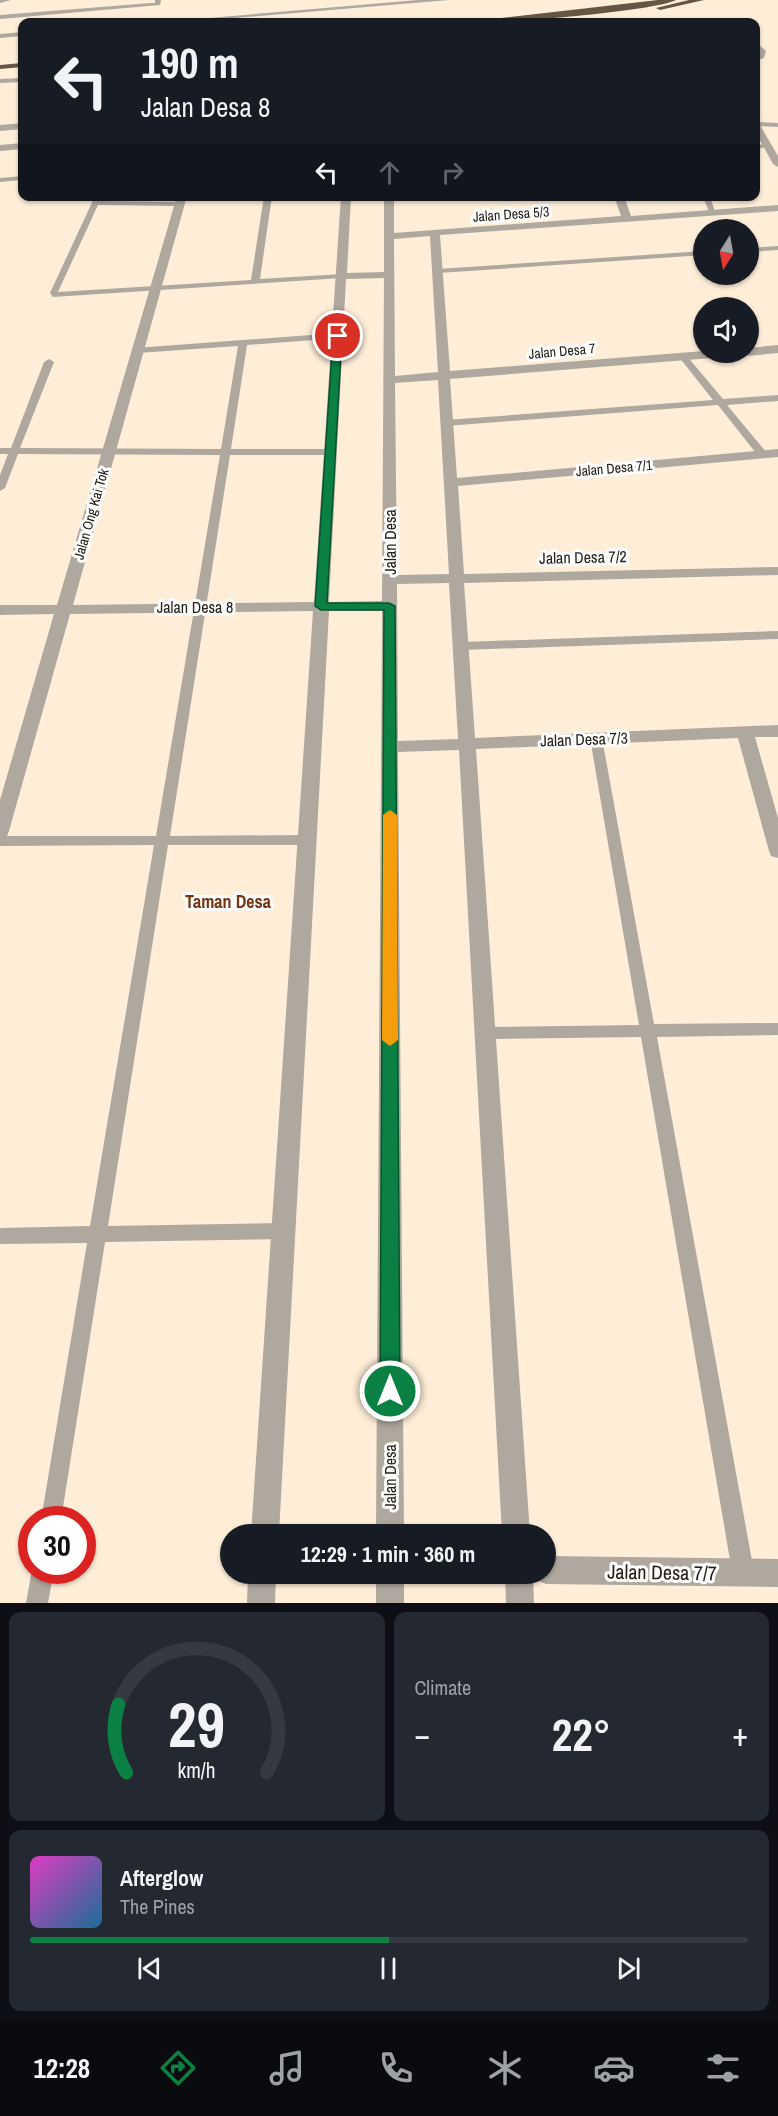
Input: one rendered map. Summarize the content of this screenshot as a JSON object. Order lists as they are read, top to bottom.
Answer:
{
  "streets": {
    "street": [
      "Jalan Desa 5/3",
      "Jalan Desa 7",
      "Jalan Desa 7/1",
      "Jalan Ong Kai Tok",
      "Jalan Desa",
      "Jalan Desa 7/2",
      "Jalan Desa 8",
      "Jalan Desa 7/3",
      "Jalan Desa 7/7"
    ]
  },
  "crossings": [
    ["Jalan Desa 5/3", "Jalan Desa"],
    ["Jalan Desa 7", "Jalan Desa"],
    ["Jalan Ong Kai Tok", "Jalan Desa 8"],
    ["Jalan Desa", "Jalan Desa 7/2"],
    ["Jalan Desa", "Jalan Desa 8"],
    ["Jalan Desa", "Jalan Desa 7/3"]
  ],
  "districts": ["Taman Desa"],
  "north": "bottom",
  "page": {
    "turn": ["190 m", "Jalan Desa 8"],
    "limit": "30",
    "trip": "12:29 · 1 min · 360 m",
    "tile": "Climate",
    "heat": ["−", "22°", "+"],
    "song": ["Afterglow", "The Pines"],
    "tabs": "12:28",
    "gauge": ["29", "km/h"]
  }
}
